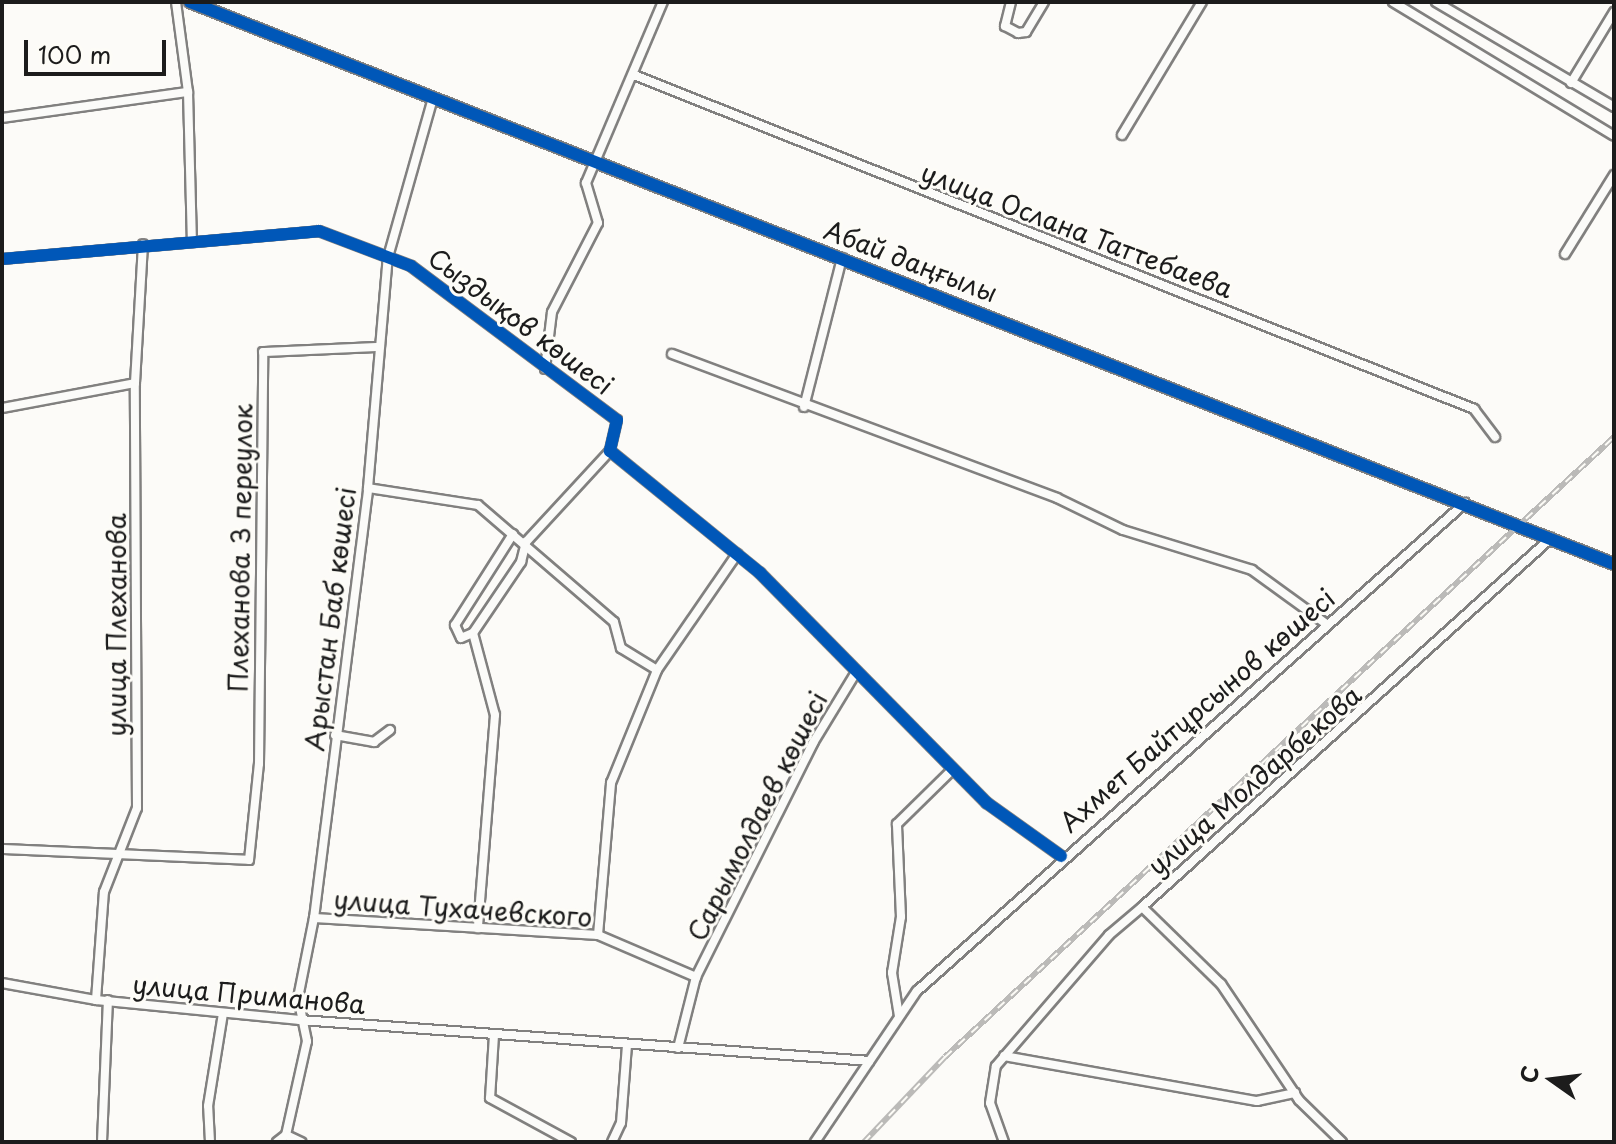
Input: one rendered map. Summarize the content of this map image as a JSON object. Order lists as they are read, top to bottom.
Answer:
{
  "streets": {
    "street": [
      "улица Ослана Таттебаева",
      "Абай даңғылы",
      "Сыздықов көшесі",
      "Плеханова 3 переулок",
      "Арыстан Баб көшесі",
      "улица Плеханова",
      "Ахмет Байтұрсынов көшесі",
      "улица Молдарбекова",
      "Сарымолдаев көшесі",
      "улица Тухачевского",
      "улица Приманова"
    ]
  },
  "crossings": [
    ["Абай даңғылы", "Арыстан Баб көшесі"],
    ["Абай даңғылы", "Ахмет Байтұрсынов көшесі"],
    ["Абай даңғылы", "улица Молдарбекова"],
    ["Сыздықов көшесі", "Арыстан Баб көшесі"],
    ["Сыздықов көшесі", "улица Плеханова"],
    ["Плеханова 3 переулок", "Арыстан Баб көшесі"],
    ["Плеханова 3 переулок", "улица Плеханова"],
    ["Арыстан Баб көшесі", "улица Тухачевского"],
    ["Арыстан Баб көшесі", "улица Приманова"],
    ["улица Плеханова", "улица Приманова"],
    ["Ахмет Байтұрсынов көшесі", "улица Приманова"],
    ["Сарымолдаев көшесі", "улица Тухачевского"],
    ["Сарымолдаев көшесі", "улица Приманова"]
  ],
  "scale_bar": "100 m",
  "north": "left"
}
